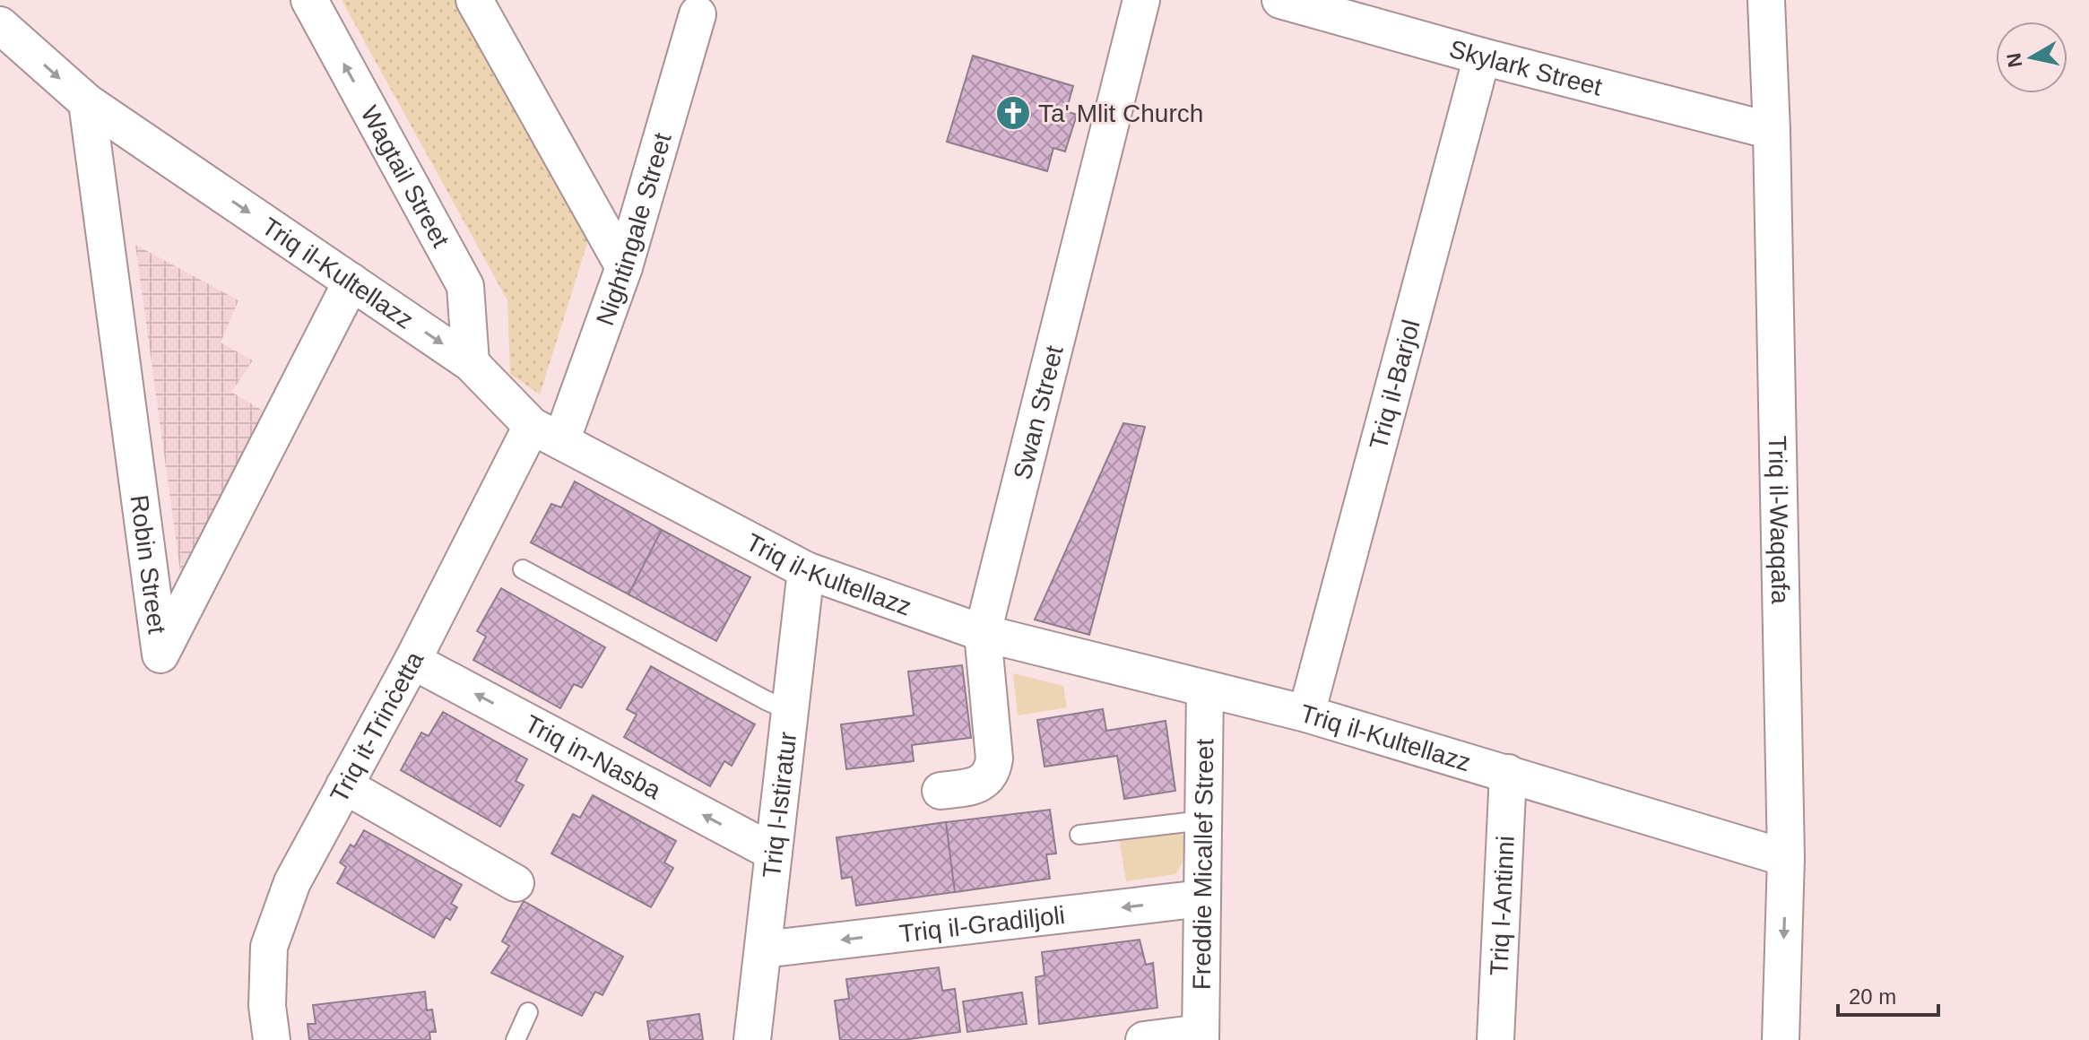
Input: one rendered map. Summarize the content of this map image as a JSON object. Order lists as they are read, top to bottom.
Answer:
{
  "streets": {
    "street": [
      "Skylark Street",
      "Wagtail Street",
      "Nightingale Street",
      "Triq il-Kultellazz",
      "Triq il-Barjol",
      "Swan Street",
      "Triq il-Waqqafa",
      "Robin Street",
      "Triq it-Trinċetta",
      "Triq in-Nasba",
      "Triq l-Istiratur",
      "Freddie Micallef Street",
      "Triq l-Antinni",
      "Triq il-Gradiljoli"
    ]
  },
  "crossings": [
    ["Skylark Street", "Triq il-Barjol"],
    ["Skylark Street", "Triq il-Waqqafa"],
    ["Wagtail Street", "Triq il-Kultellazz"],
    ["Nightingale Street", "Triq il-Kultellazz"],
    ["Nightingale Street", "Triq it-Trinċetta"],
    ["Triq il-Kultellazz", "Triq il-Barjol"],
    ["Triq il-Kultellazz", "Swan Street"],
    ["Triq il-Kultellazz", "Triq il-Waqqafa"],
    ["Triq il-Kultellazz", "Robin Street"],
    ["Triq il-Kultellazz", "Triq it-Trinċetta"],
    ["Triq il-Kultellazz", "Triq l-Istiratur"],
    ["Triq il-Kultellazz", "Freddie Micallef Street"],
    ["Triq il-Kultellazz", "Triq l-Antinni"],
    ["Triq it-Trinċetta", "Triq in-Nasba"],
    ["Triq in-Nasba", "Triq l-Istiratur"],
    ["Triq l-Istiratur", "Triq il-Gradiljoli"],
    ["Freddie Micallef Street", "Triq il-Gradiljoli"]
  ],
  "one_way": ["Triq il-Gradiljoli"],
  "places": {
    "church": ["Ta' Mlit Church"]
  },
  "scale_bar": "20 m",
  "north": "left"
}
